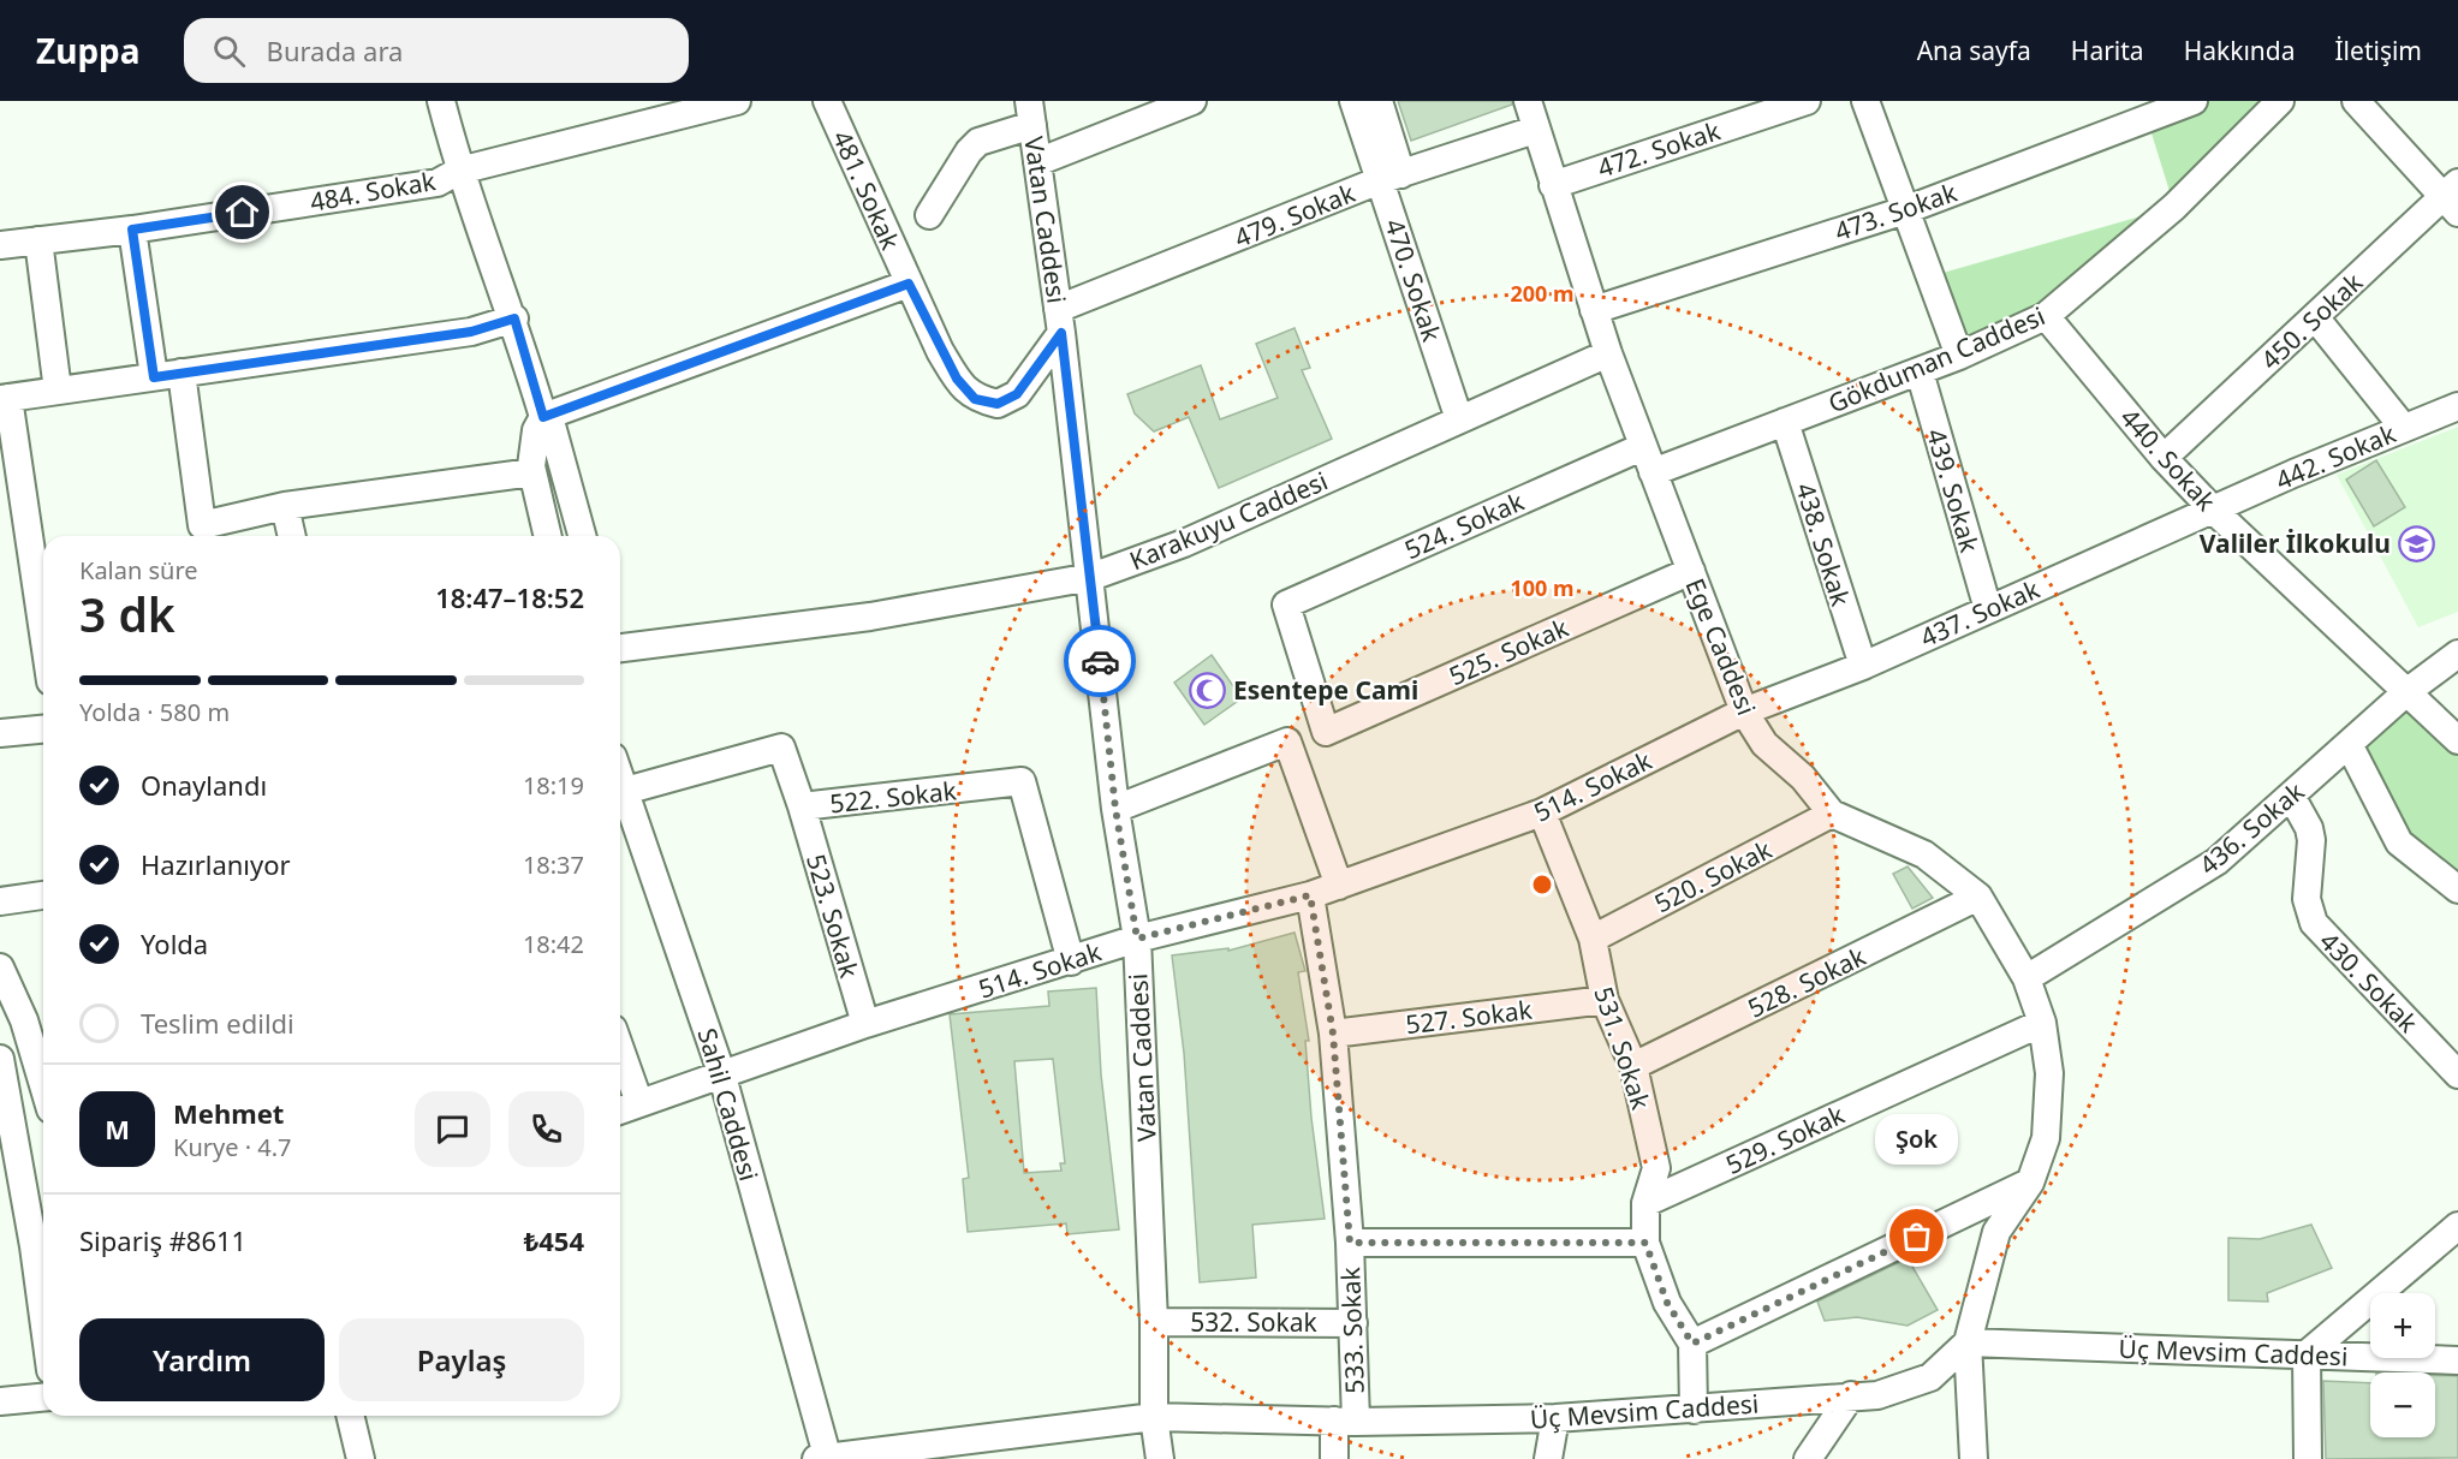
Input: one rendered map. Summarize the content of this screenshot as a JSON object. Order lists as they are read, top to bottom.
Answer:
{
  "streets": {
    "street": [
      "472. Sokak",
      "481. Sokak",
      "484. Sokak",
      "473. Sokak",
      "479. Sokak",
      "Vatan Caddesi",
      "470. Sokak",
      "450. Sokak",
      "Gökduman Caddesi",
      "442. Sokak",
      "440. Sokak",
      "439. Sokak",
      "Karakuyu Caddesi",
      "524. Sokak",
      "438. Sokak",
      "437. Sokak",
      "Ege Caddesi",
      "525. Sokak",
      "514. Sokak",
      "522. Sokak",
      "436. Sokak",
      "520. Sokak",
      "523. Sokak",
      "528. Sokak",
      "430. Sokak",
      "527. Sokak",
      "531. Sokak",
      "Sahil Caddesi",
      "529. Sokak",
      "532. Sokak",
      "533. Sokak",
      "Üç Mevsim Caddesi"
    ]
  },
  "crossings": [
    ["472. Sokak", "Ege Caddesi"],
    ["481. Sokak", "479. Sokak"],
    ["481. Sokak", "Vatan Caddesi"],
    ["473. Sokak", "Ege Caddesi"],
    ["479. Sokak", "Vatan Caddesi"],
    ["479. Sokak", "470. Sokak"],
    ["479. Sokak", "Ege Caddesi"],
    ["Vatan Caddesi", "Karakuyu Caddesi"],
    ["Vatan Caddesi", "514. Sokak"],
    ["Vatan Caddesi", "532. Sokak"],
    ["Vatan Caddesi", "Üç Mevsim Caddesi"],
    ["470. Sokak", "Karakuyu Caddesi"],
    ["450. Sokak", "440. Sokak"],
    ["Gökduman Caddesi", "440. Sokak"],
    ["Gökduman Caddesi", "439. Sokak"],
    ["Gökduman Caddesi", "438. Sokak"],
    ["Gökduman Caddesi", "Ege Caddesi"],
    ["442. Sokak", "440. Sokak"],
    ["442. Sokak", "437. Sokak"],
    ["440. Sokak", "437. Sokak"],
    ["440. Sokak", "436. Sokak"],
    ["439. Sokak", "437. Sokak"],
    ["Karakuyu Caddesi", "Ege Caddesi"],
    ["524. Sokak", "Ege Caddesi"],
    ["524. Sokak", "525. Sokak"],
    ["438. Sokak", "437. Sokak"],
    ["437. Sokak", "Ege Caddesi"],
    ["437. Sokak", "514. Sokak"],
    ["Ege Caddesi", "525. Sokak"],
    ["Ege Caddesi", "514. Sokak"],
    ["Ege Caddesi", "436. Sokak"],
    ["Ege Caddesi", "520. Sokak"],
    ["Ege Caddesi", "528. Sokak"],
    ["Ege Caddesi", "529. Sokak"],
    ["Ege Caddesi", "Üç Mevsim Caddesi"],
    ["514. Sokak", "522. Sokak"],
    ["514. Sokak", "523. Sokak"],
    ["514. Sokak", "531. Sokak"],
    ["514. Sokak", "Sahil Caddesi"],
    ["514. Sokak", "533. Sokak"],
    ["522. Sokak", "523. Sokak"],
    ["522. Sokak", "Sahil Caddesi"],
    ["436. Sokak", "430. Sokak"],
    ["520. Sokak", "531. Sokak"],
    ["528. Sokak", "531. Sokak"],
    ["527. Sokak", "531. Sokak"],
    ["527. Sokak", "533. Sokak"],
    ["531. Sokak", "529. Sokak"],
    ["Sahil Caddesi", "Üç Mevsim Caddesi"],
    ["532. Sokak", "533. Sokak"],
    ["533. Sokak", "Üç Mevsim Caddesi"]
  ],
  "places": {
    "school or university": ["Valiler İlkokulu"],
    "mosque": ["Esentepe Cami"],
    "other": ["Şok"]
  },
  "page": {
    "header": "Zuppa",
    "search": "Burada ara",
    "nav": [
      "Ana sayfa",
      "Harita",
      "Hakkında",
      "İletişim"
    ],
    "heading": ["3 dk", "Kalan süre", "18:47–18:52"],
    "panel": [
      "Mehmet",
      "Kurye · 4.7",
      "Sipariş #8611",
      "₺454"
    ],
    "bar": "Yolda · 580 m",
    "list": [
      ["Onaylandı", "18:19"],
      ["Hazırlanıyor", "18:37"],
      ["Yolda", "18:42"],
      "Teslim edildi"
    ],
    "round": "M",
    "bubble": "Şok",
    "map_buttons": ["+", "−"],
    "buttons": ["Yardım", "Paylaş"]
  },
  "rings": ["200 m", "100 m"]
}
